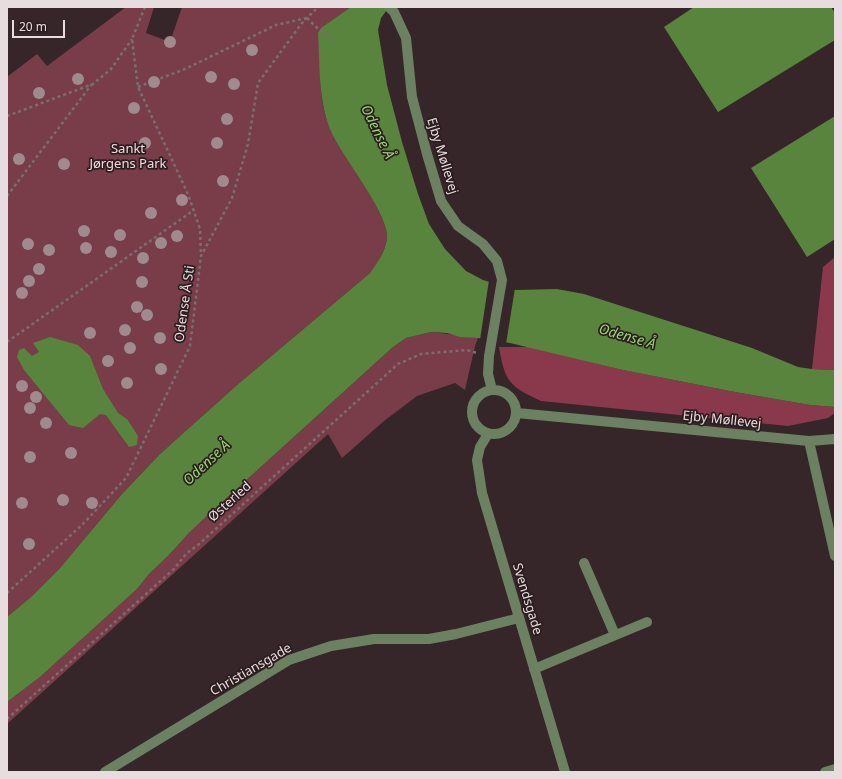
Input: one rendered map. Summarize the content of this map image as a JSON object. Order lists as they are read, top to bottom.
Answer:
{
  "streets": {
    "street": ["Ejby Møllevej", "Svendsgade", "Christiansgade"],
    "path": ["Odense Å Sti", "Østerled"]
  },
  "crossings": [
    ["Ejby Møllevej", "Østerled"],
    ["Ejby Møllevej", "Svendsgade"],
    ["Svendsgade", "Christiansgade"]
  ],
  "water": ["Odense Å"],
  "parks": ["Sankt Jørgens Park"],
  "scale_bar": "20 m"
}
